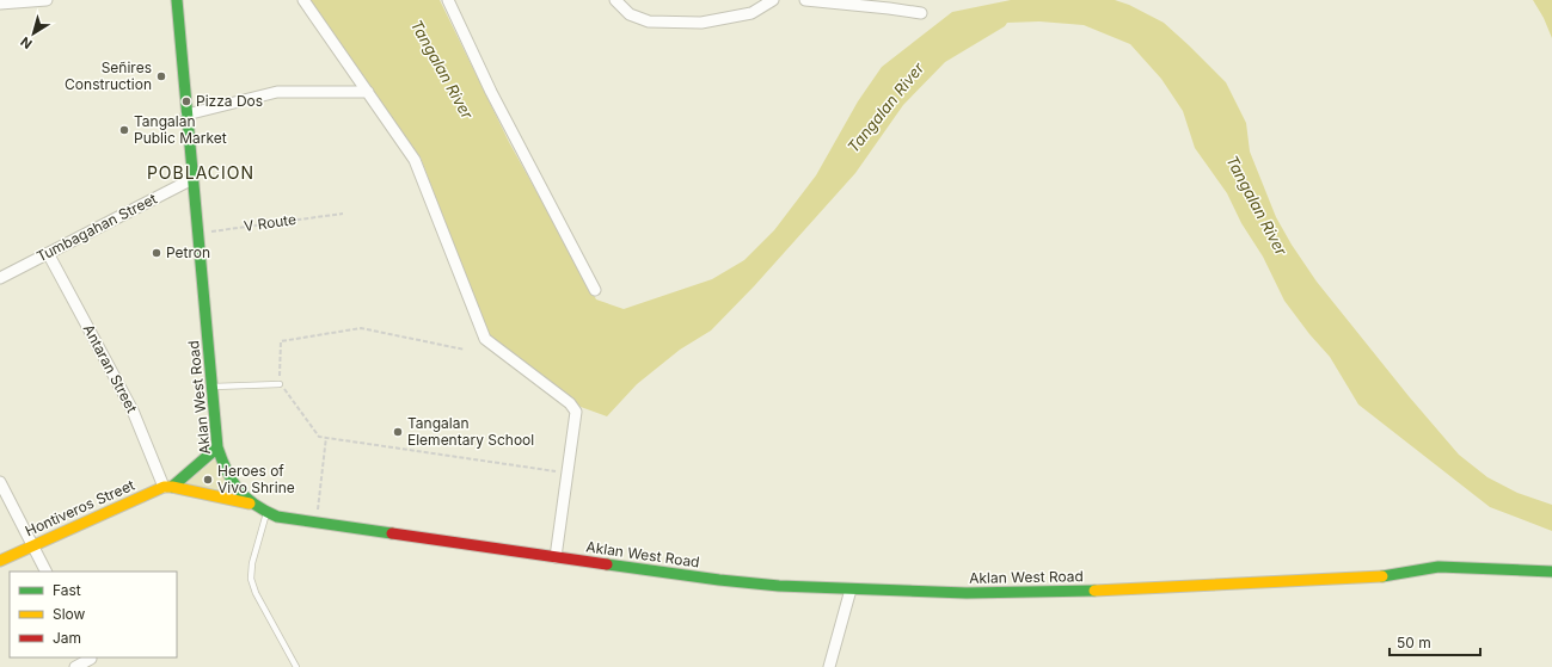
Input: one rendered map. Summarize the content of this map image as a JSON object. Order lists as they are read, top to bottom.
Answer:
{
  "streets": {
    "main road": ["Aklan West Road", "Hontiveros Street"],
    "street": ["Tumbagahan Street", "Antaran Street"],
    "path": ["V Route"]
  },
  "crossings": [
    ["V Route", "Aklan West Road"],
    ["Tumbagahan Street", "Antaran Street"],
    ["Tumbagahan Street", "Aklan West Road"],
    ["Antaran Street", "Hontiveros Street"],
    ["Aklan West Road", "Hontiveros Street"]
  ],
  "districts": ["POBLACION"],
  "water": ["Tangalan River"],
  "places": [
    "Señires Construction",
    "Pizza Dos",
    "Tangalan Public Market",
    "Petron",
    "Tangalan Elementary School",
    "Heroes of Vivo Shrine"
  ],
  "legend": ["Fast", "Slow", "Jam"],
  "scale_bar": "50 m",
  "north": "bottom left"
}
